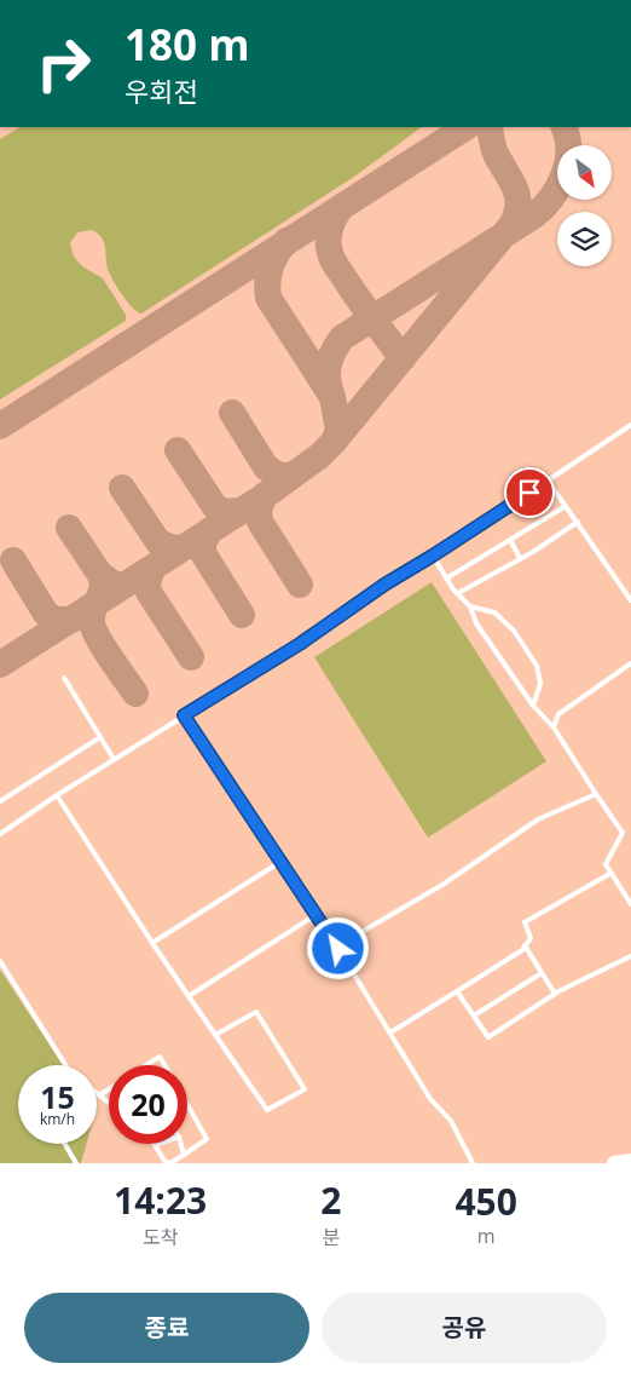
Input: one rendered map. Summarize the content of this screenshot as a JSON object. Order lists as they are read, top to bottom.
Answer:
{
  "north": "bottom right",
  "page": {
    "turn": ["180 m", "우회전"],
    "speed": "15 km/h",
    "limit": "20",
    "eta": [
      "14:23",
      "도착",
      "2",
      "분",
      "450",
      "m"
    ],
    "buttons": ["종료", "공유"]
  }
}
